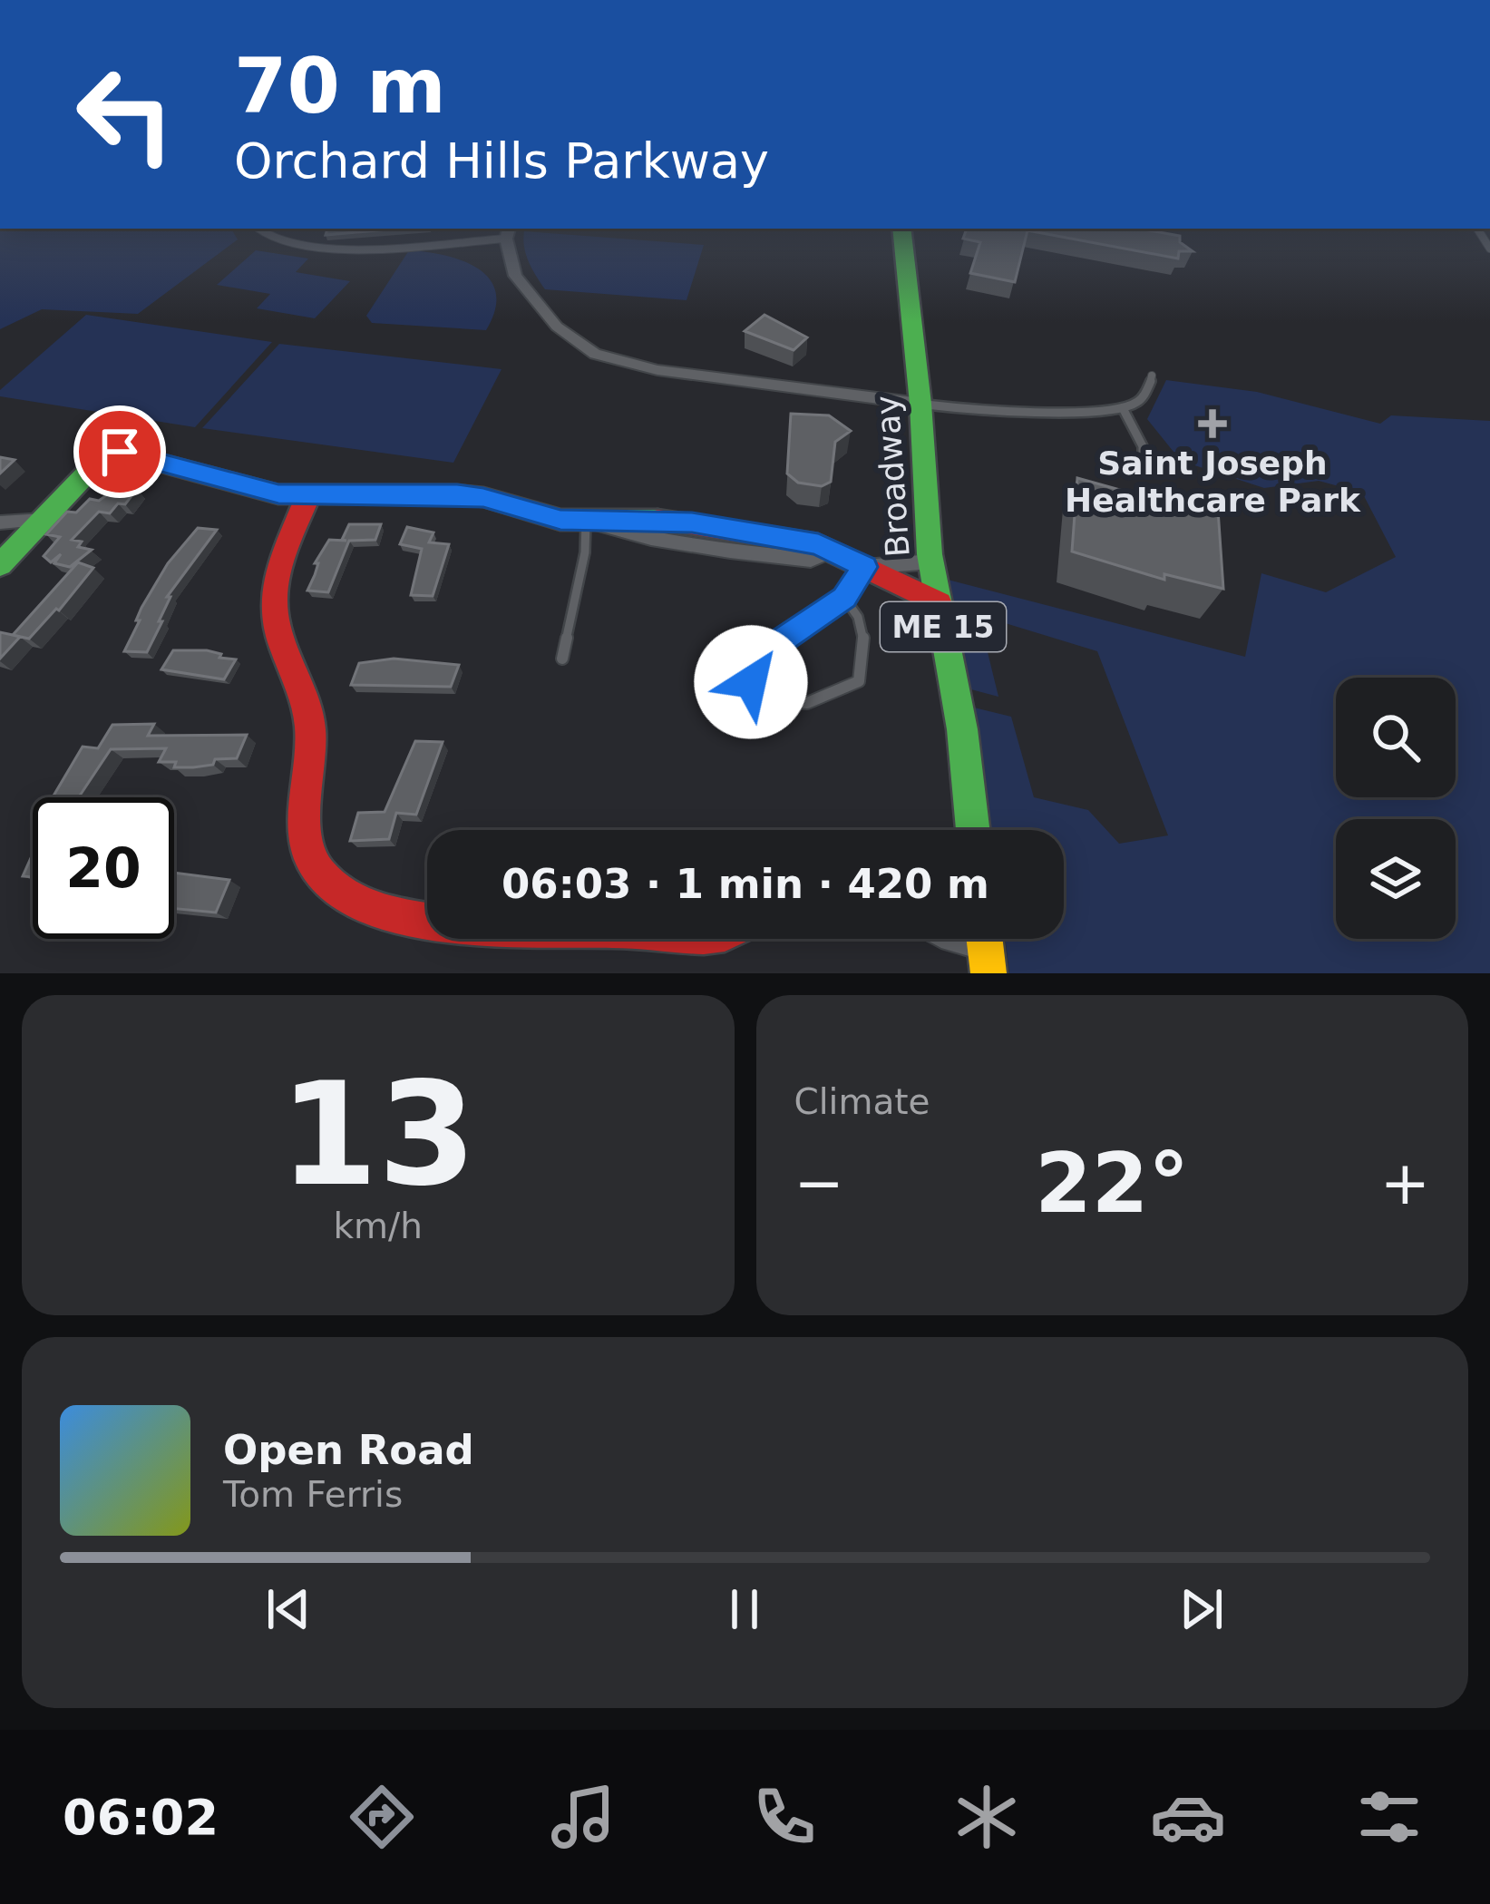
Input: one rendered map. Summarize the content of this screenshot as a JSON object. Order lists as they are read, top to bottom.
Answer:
{
  "streets": {
    "street": ["Broadway", "ME 15"]
  },
  "places": {
    "health": ["Saint Joseph Healthcare Park"]
  },
  "page": {
    "turn": ["70 m", "Orchard Hills Parkway"],
    "limit": "20",
    "trip": "06:03 · 1 min · 420 m",
    "tile": [
      ["13", "km/h"],
      "Climate"
    ],
    "heat": ["−", "22°", "+"],
    "song": ["Open Road", "Tom Ferris"],
    "tabs": "06:02"
  }
}
